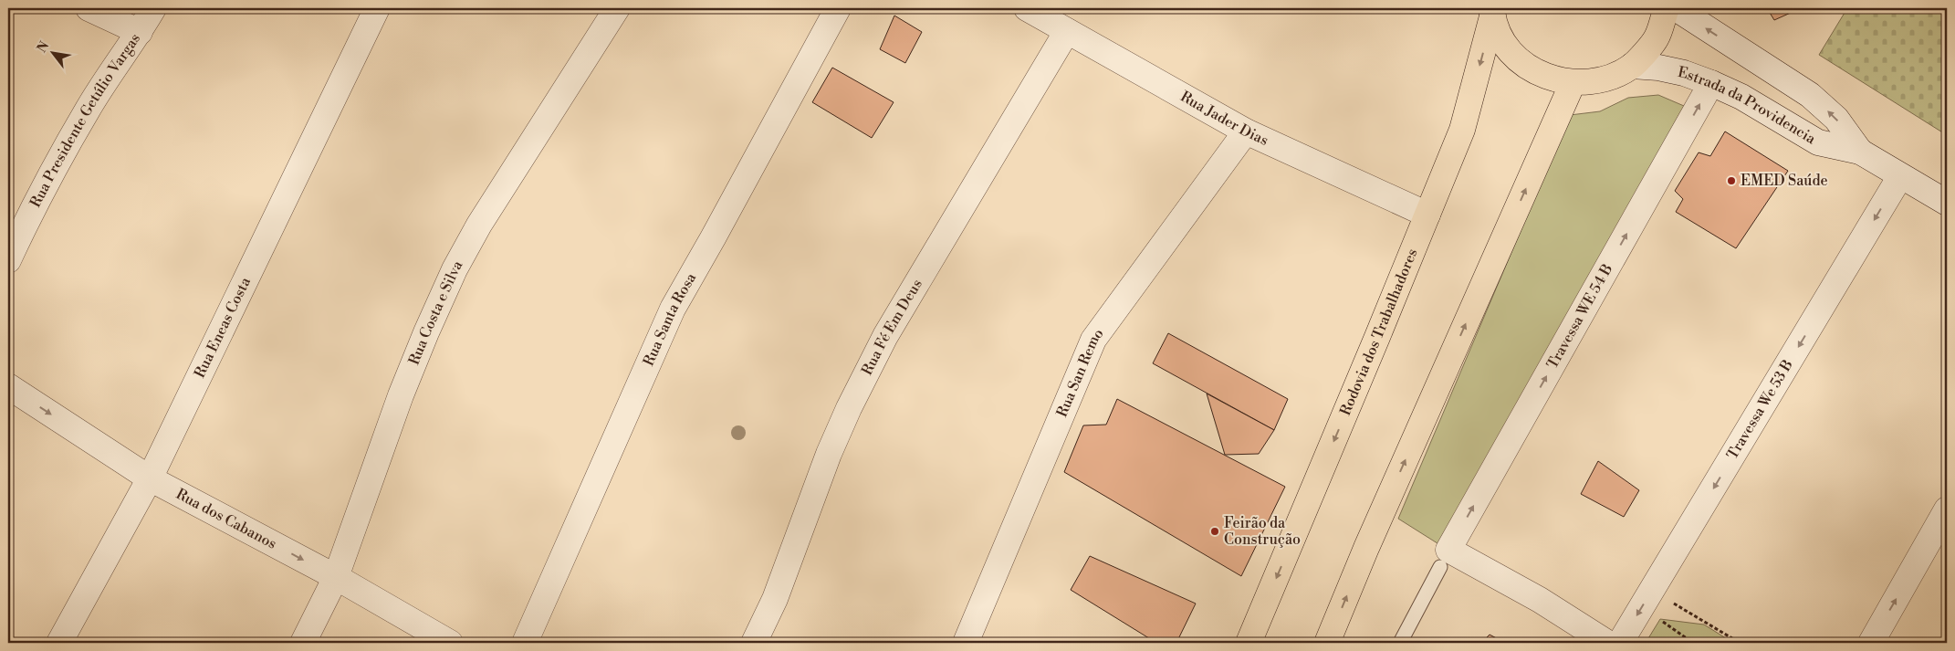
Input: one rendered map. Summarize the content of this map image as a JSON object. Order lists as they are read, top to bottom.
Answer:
{
  "streets": {
    "main road": ["Rodovia dos Trabalhadores"],
    "street": [
      "Estrada da Providencia",
      "Rua Jader Dias",
      "Rua Presidente Getúlio Vargas",
      "Rua Costa e Silva",
      "Travessa WE 54 B",
      "Rua Santa Rosa",
      "Rua Eneas Costa",
      "Rua Fé Em Deus",
      "Rua San Remo",
      "Travessa We 53 B",
      "Rua dos Cabanos"
    ]
  },
  "crossings": [
    ["Estrada da Providencia", "Travessa WE 54 B"],
    ["Estrada da Providencia", "Travessa We 53 B"],
    ["Rua Jader Dias", "Rua Fé Em Deus"],
    ["Rua Jader Dias", "Rodovia dos Trabalhadores"],
    ["Rua Jader Dias", "Rua San Remo"],
    ["Rua Costa e Silva", "Rua dos Cabanos"],
    ["Rua Eneas Costa", "Rua dos Cabanos"]
  ],
  "one_way": ["Travessa WE 54 B", "Travessa We 53 B", "Rua dos Cabanos"],
  "places": ["EMED Saúde", "Feirão da Construção"],
  "north": "top left"
}
